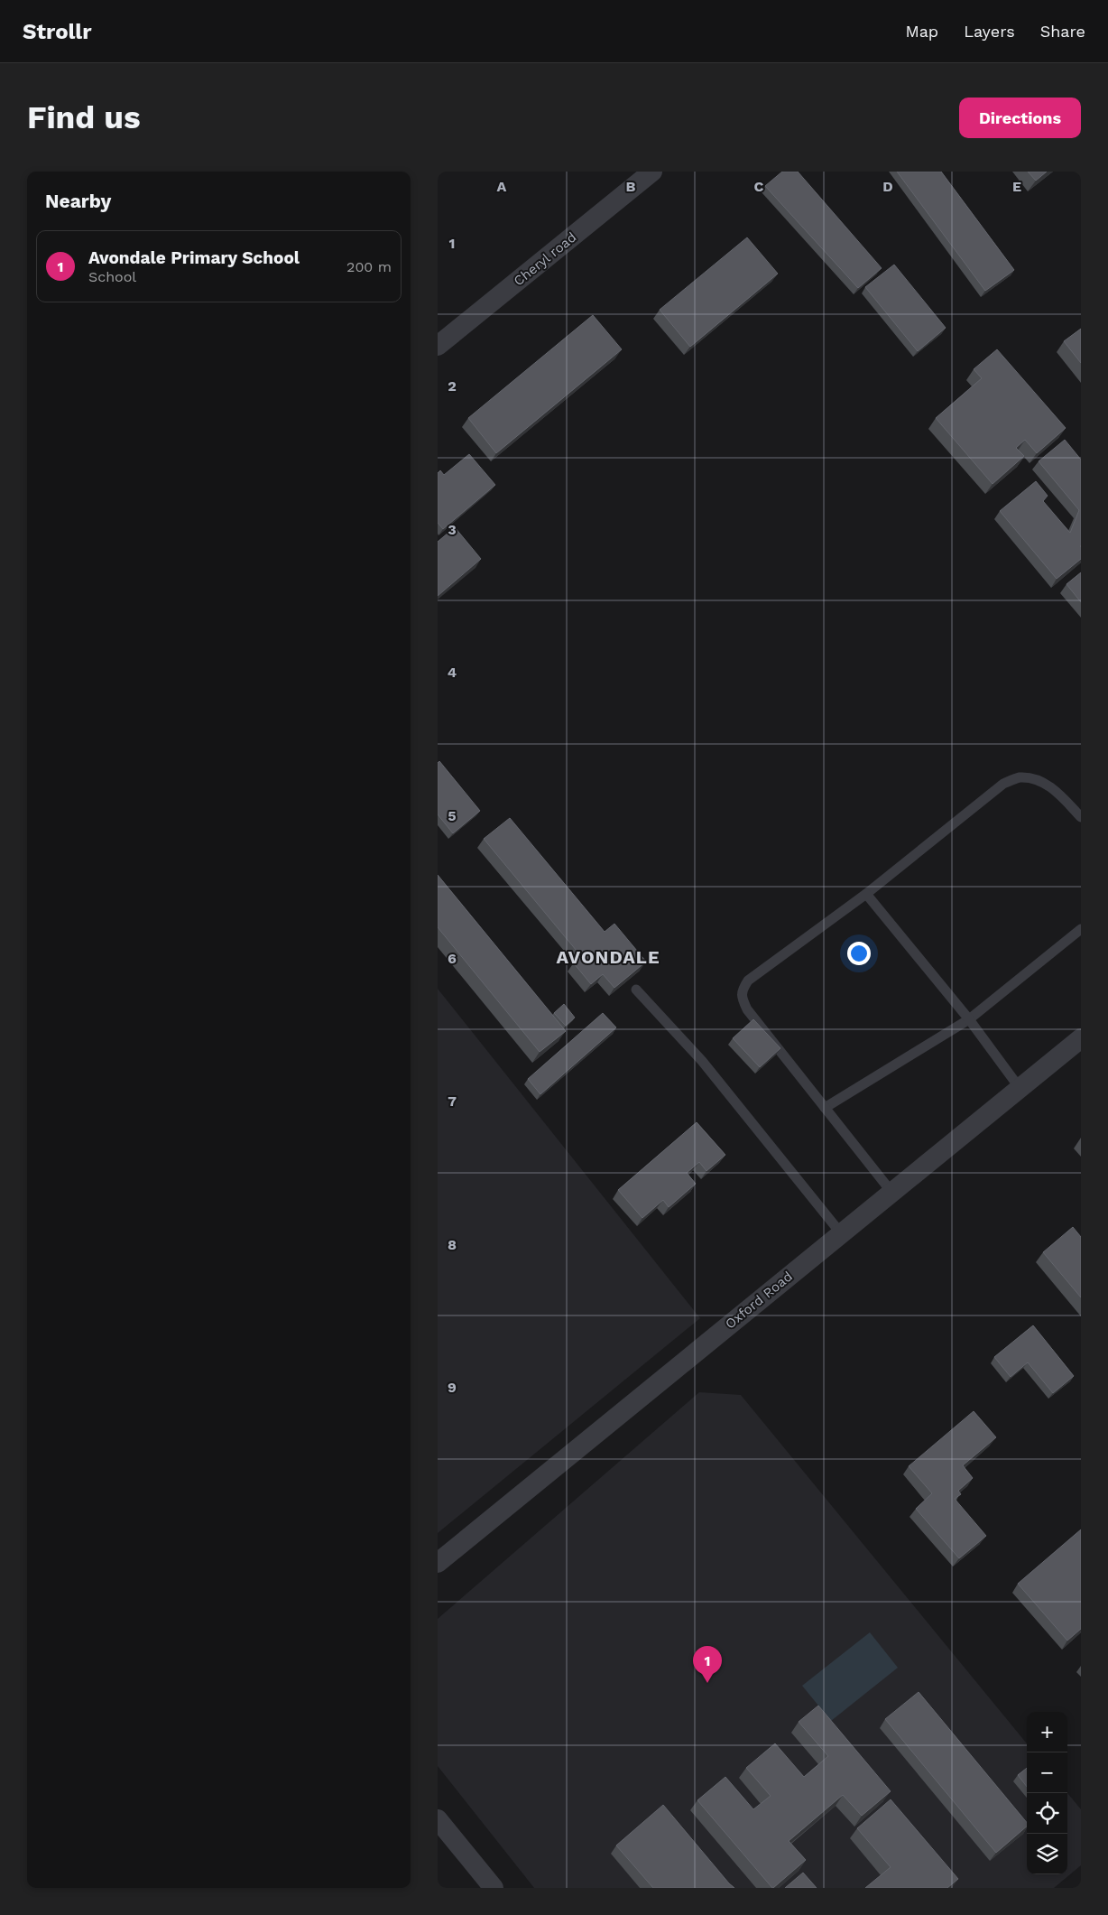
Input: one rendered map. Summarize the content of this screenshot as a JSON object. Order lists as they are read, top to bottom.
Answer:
{
  "streets": {
    "street": ["Cheryl road", "Oxford Road"]
  },
  "districts": ["AVONDALE"],
  "page": {
    "header": "Strollr",
    "nav": ["Map", "Layers", "Share"],
    "buttons": "Directions",
    "title": "Find us",
    "heading": "Nearby",
    "list": [
      {
        "mark": "1",
        "name": "Avondale Primary School",
        "note": "School",
        "value": "200 m"
      }
    ],
    "pins": "1",
    "map_buttons": ["+", "−"]
  },
  "grid": {
    "columns": [
      "A",
      "B",
      "C",
      "D",
      "E"
    ],
    "rows": [
      "1",
      "2",
      "3",
      "4",
      "5",
      "6",
      "7",
      "8",
      "9"
    ]
  }
}
